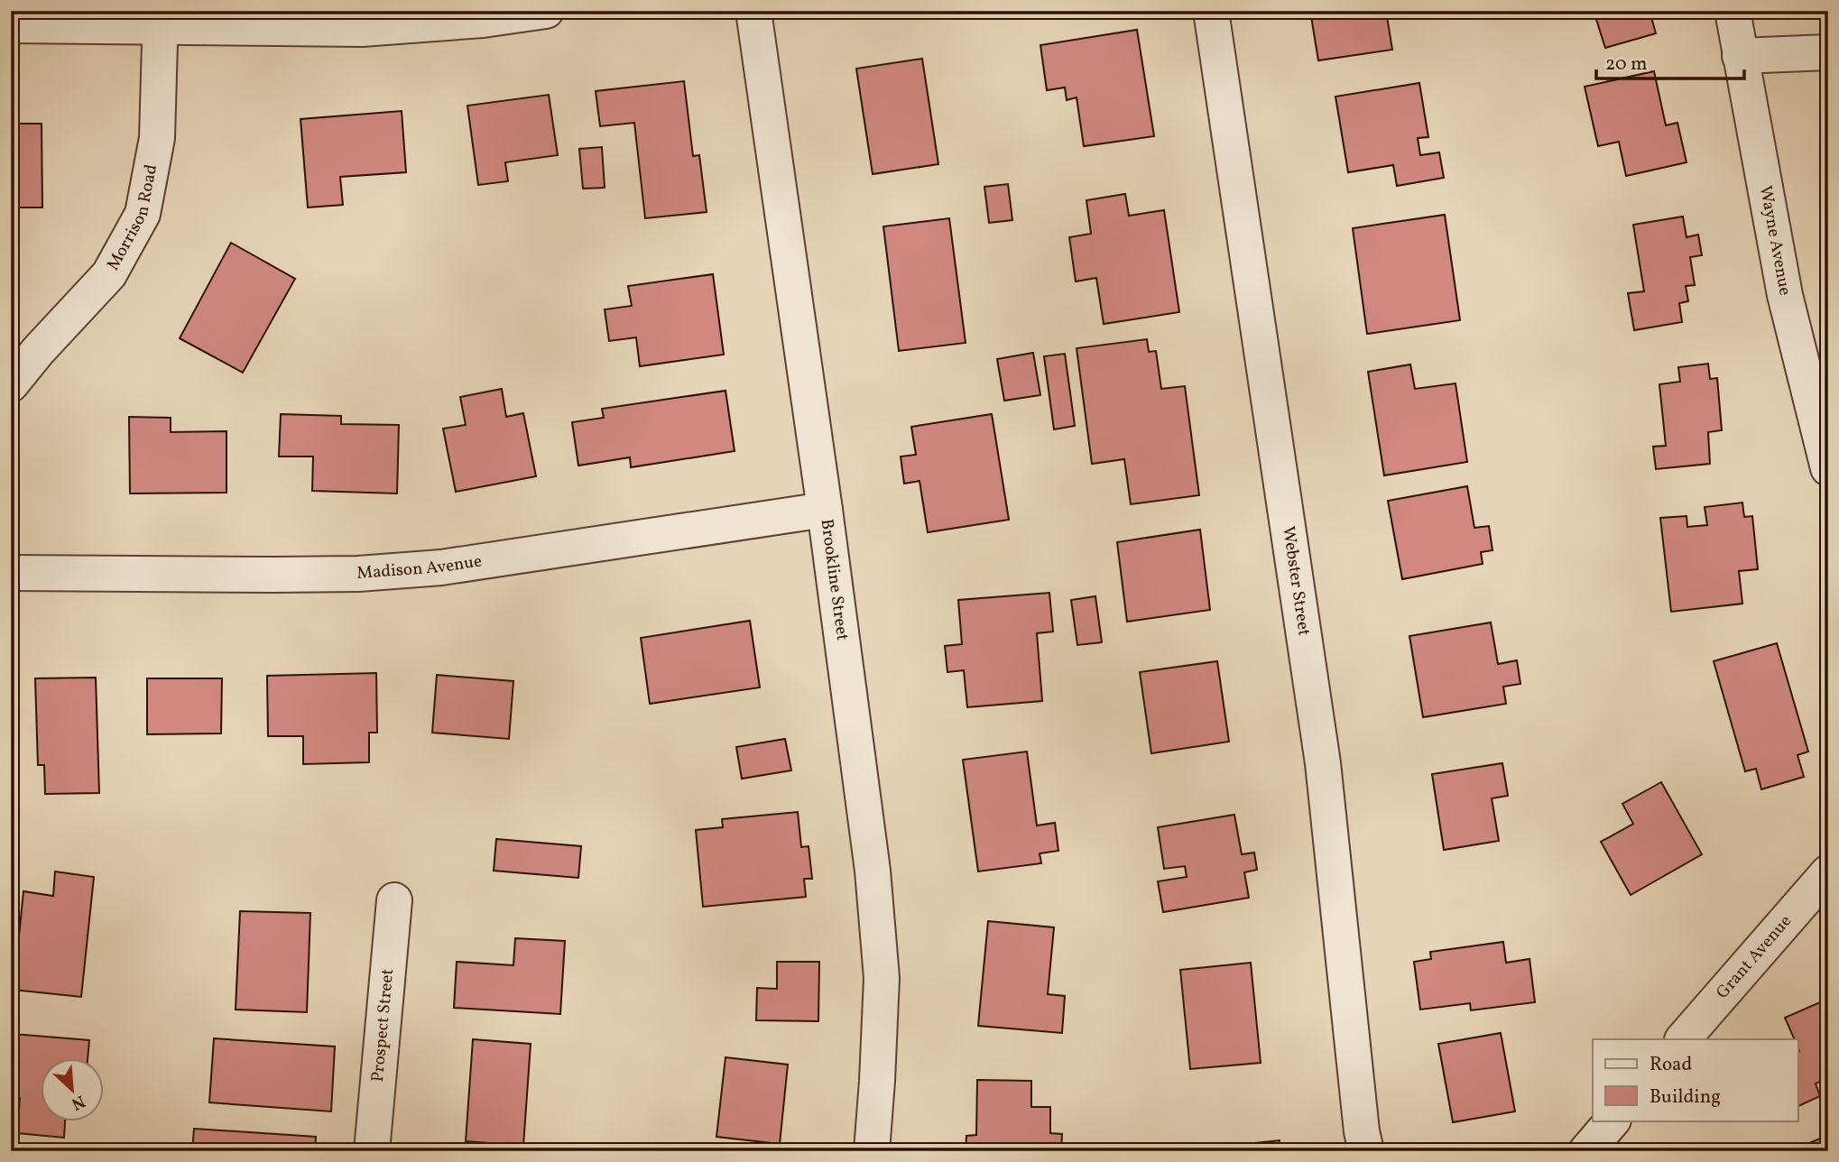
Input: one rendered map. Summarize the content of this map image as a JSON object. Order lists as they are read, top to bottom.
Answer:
{
  "streets": {
    "street": [
      "Morrison Road",
      "Wayne Avenue",
      "Madison Avenue",
      "Brookline Street",
      "Webster Street",
      "Grant Avenue",
      "Prospect Street"
    ]
  },
  "crossings": [
    ["Madison Avenue", "Brookline Street"]
  ],
  "legend": ["Road", "Building"],
  "scale_bar": "20 m",
  "north": "bottom right"
}
